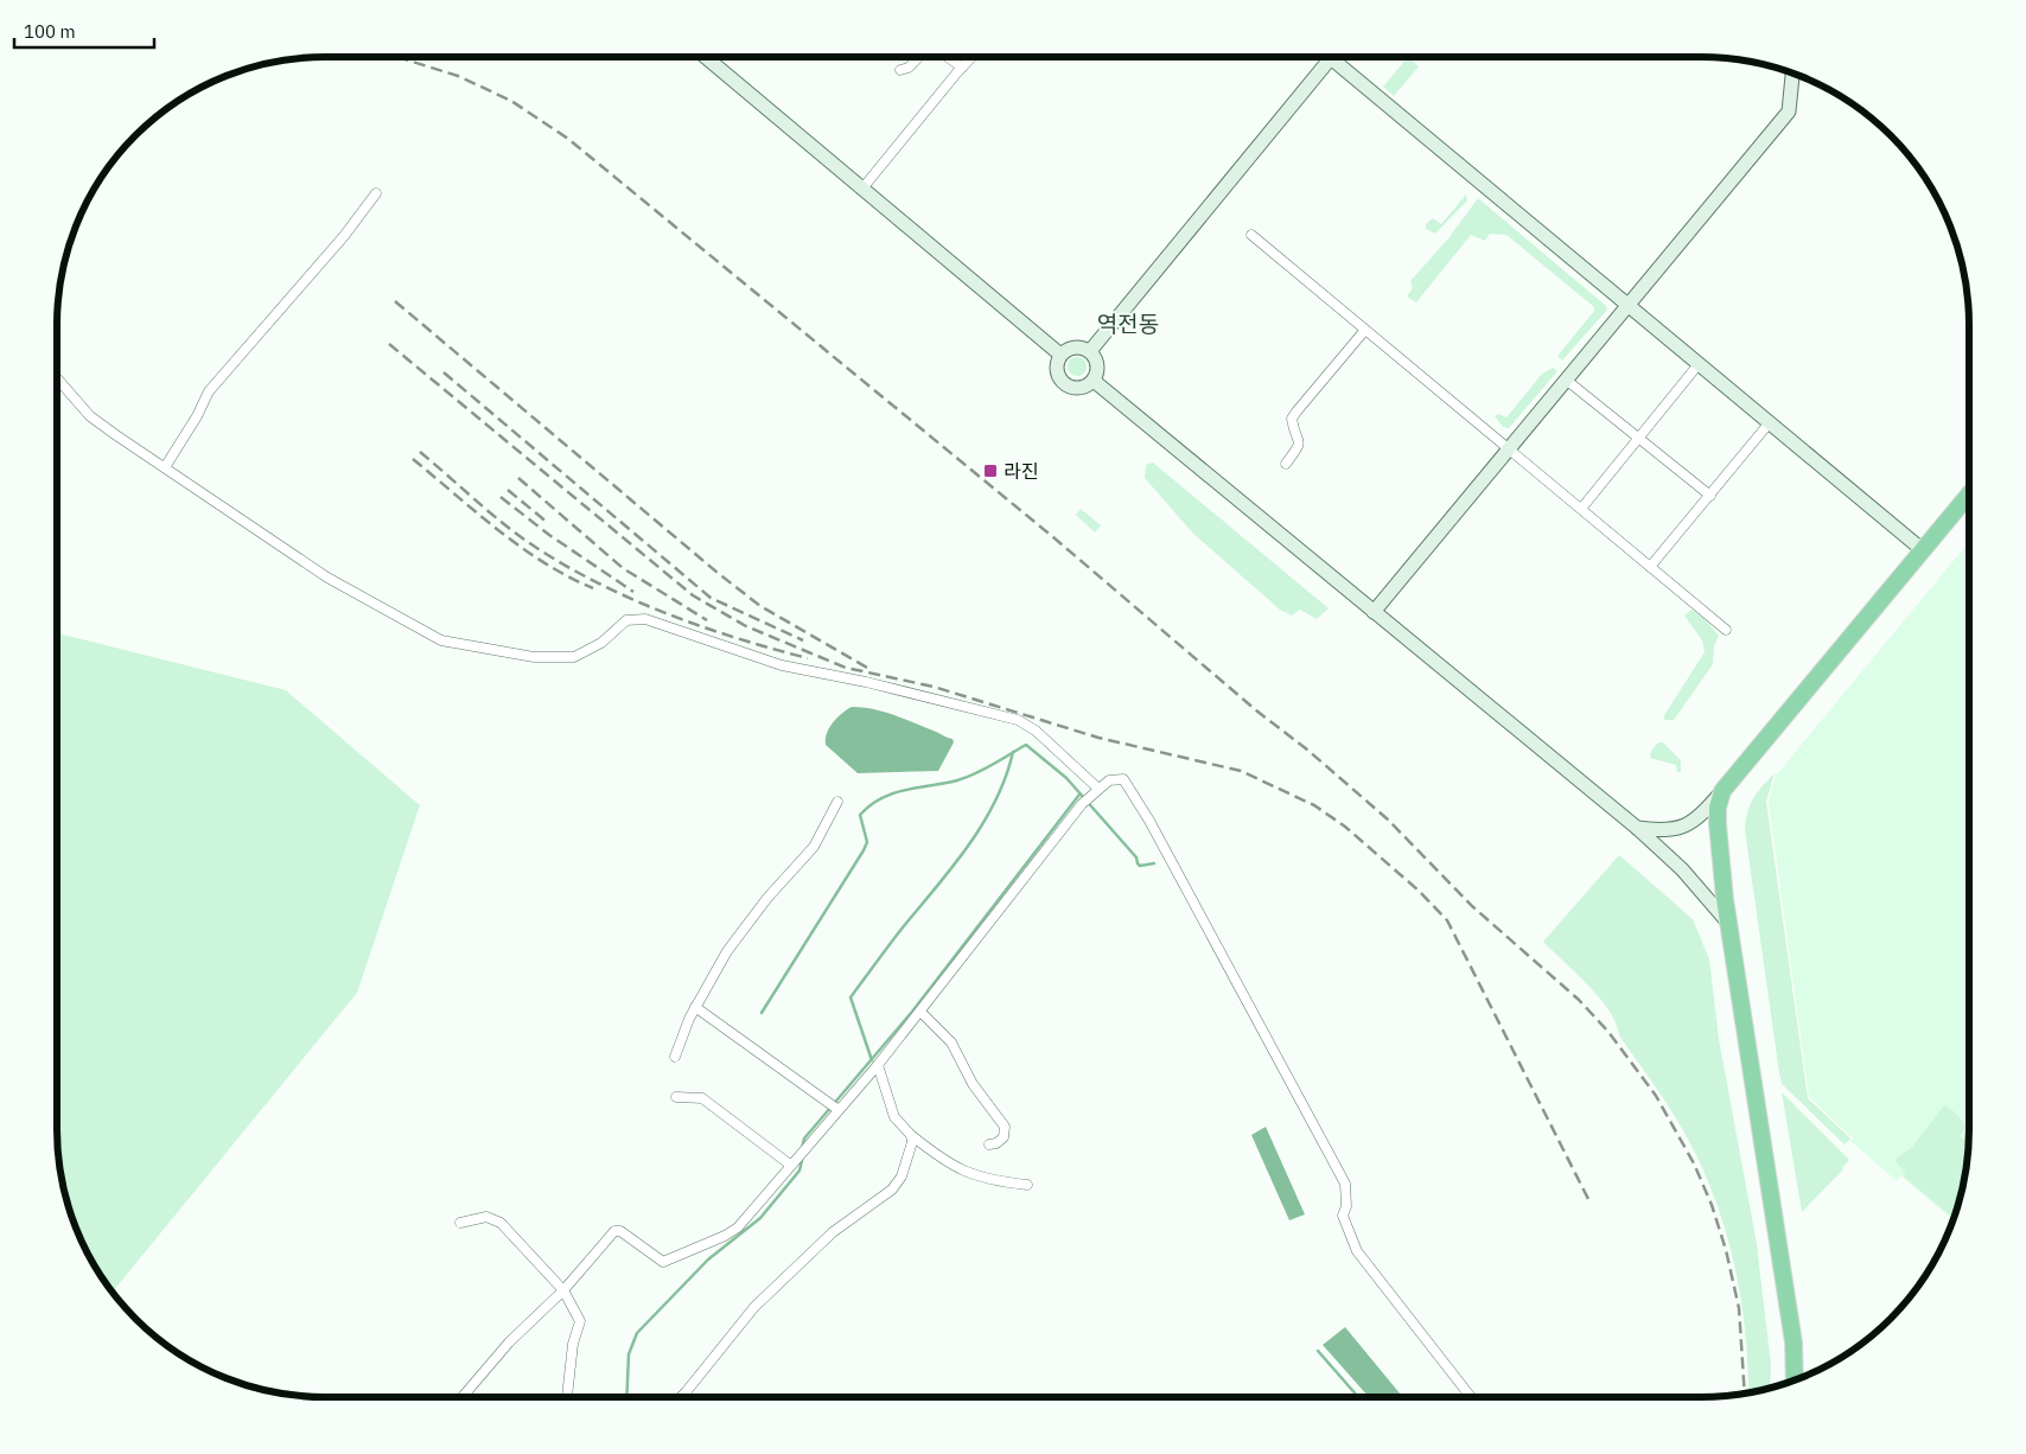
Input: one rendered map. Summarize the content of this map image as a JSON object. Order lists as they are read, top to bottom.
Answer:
{
  "districts": ["역전동"],
  "places": {
    "transit": ["라진"]
  },
  "scale_bar": "100 m"
}
